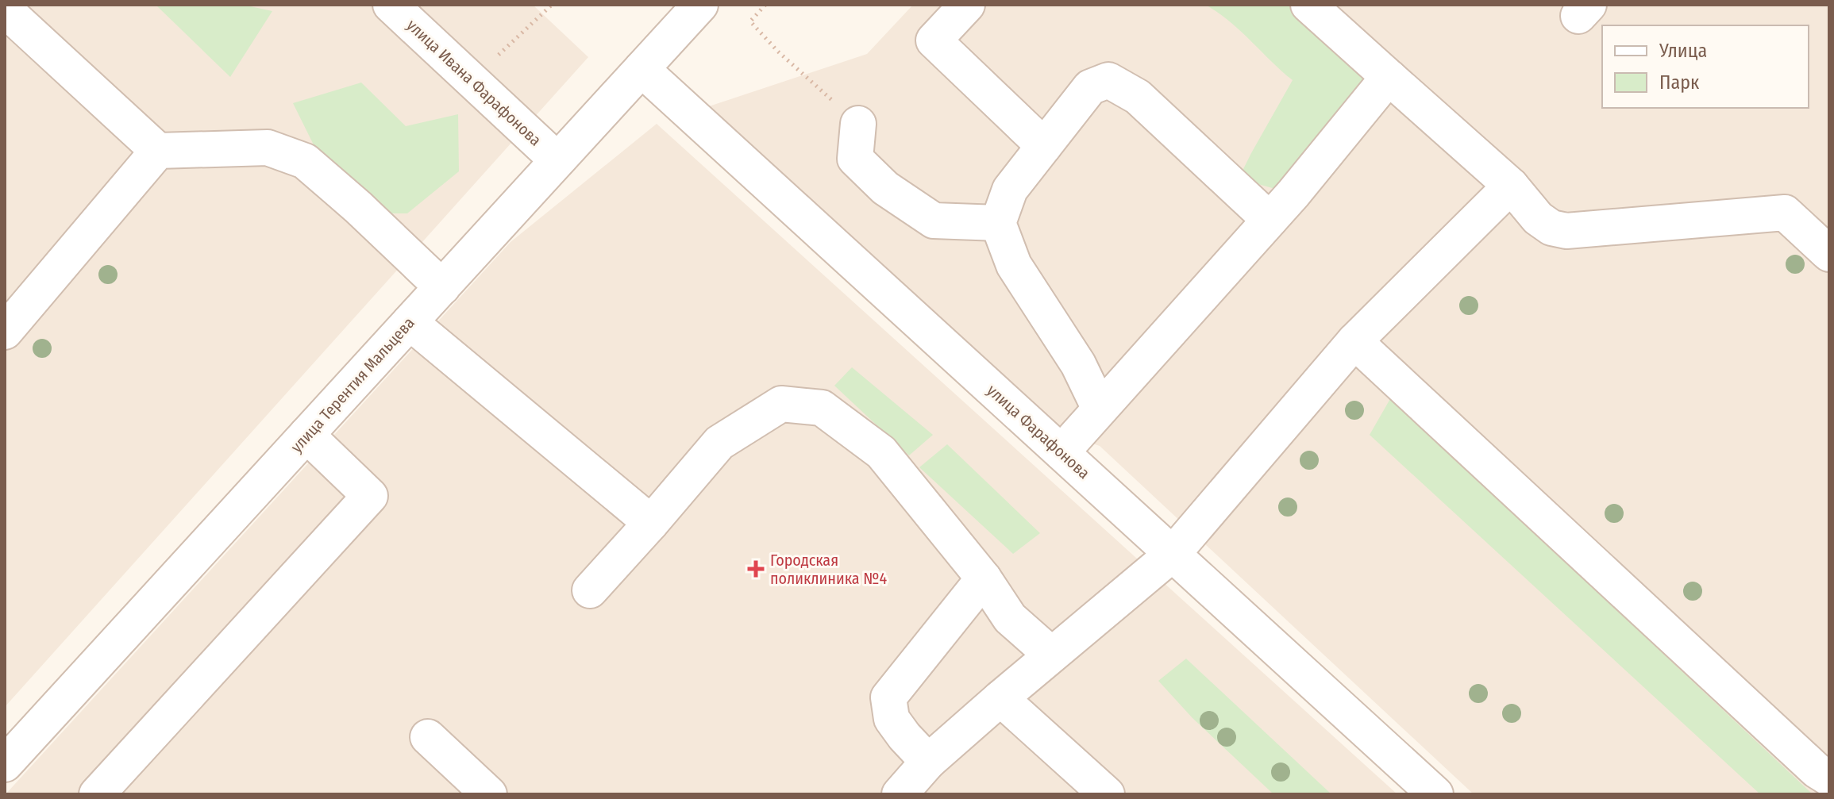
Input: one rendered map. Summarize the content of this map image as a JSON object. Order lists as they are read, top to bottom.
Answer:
{
  "streets": {
    "street": ["улица Ивана Фарафонова", "улица Терентия Мальцева", "улица Фарафонова"]
  },
  "crossings": [
    ["улица Ивана Фарафонова", "улица Терентия Мальцева"],
    ["улица Терентия Мальцева", "улица Фарафонова"]
  ],
  "places": {
    "health": ["Городская поликлиника №4"]
  },
  "legend": ["Улица", "Парк"]
}
